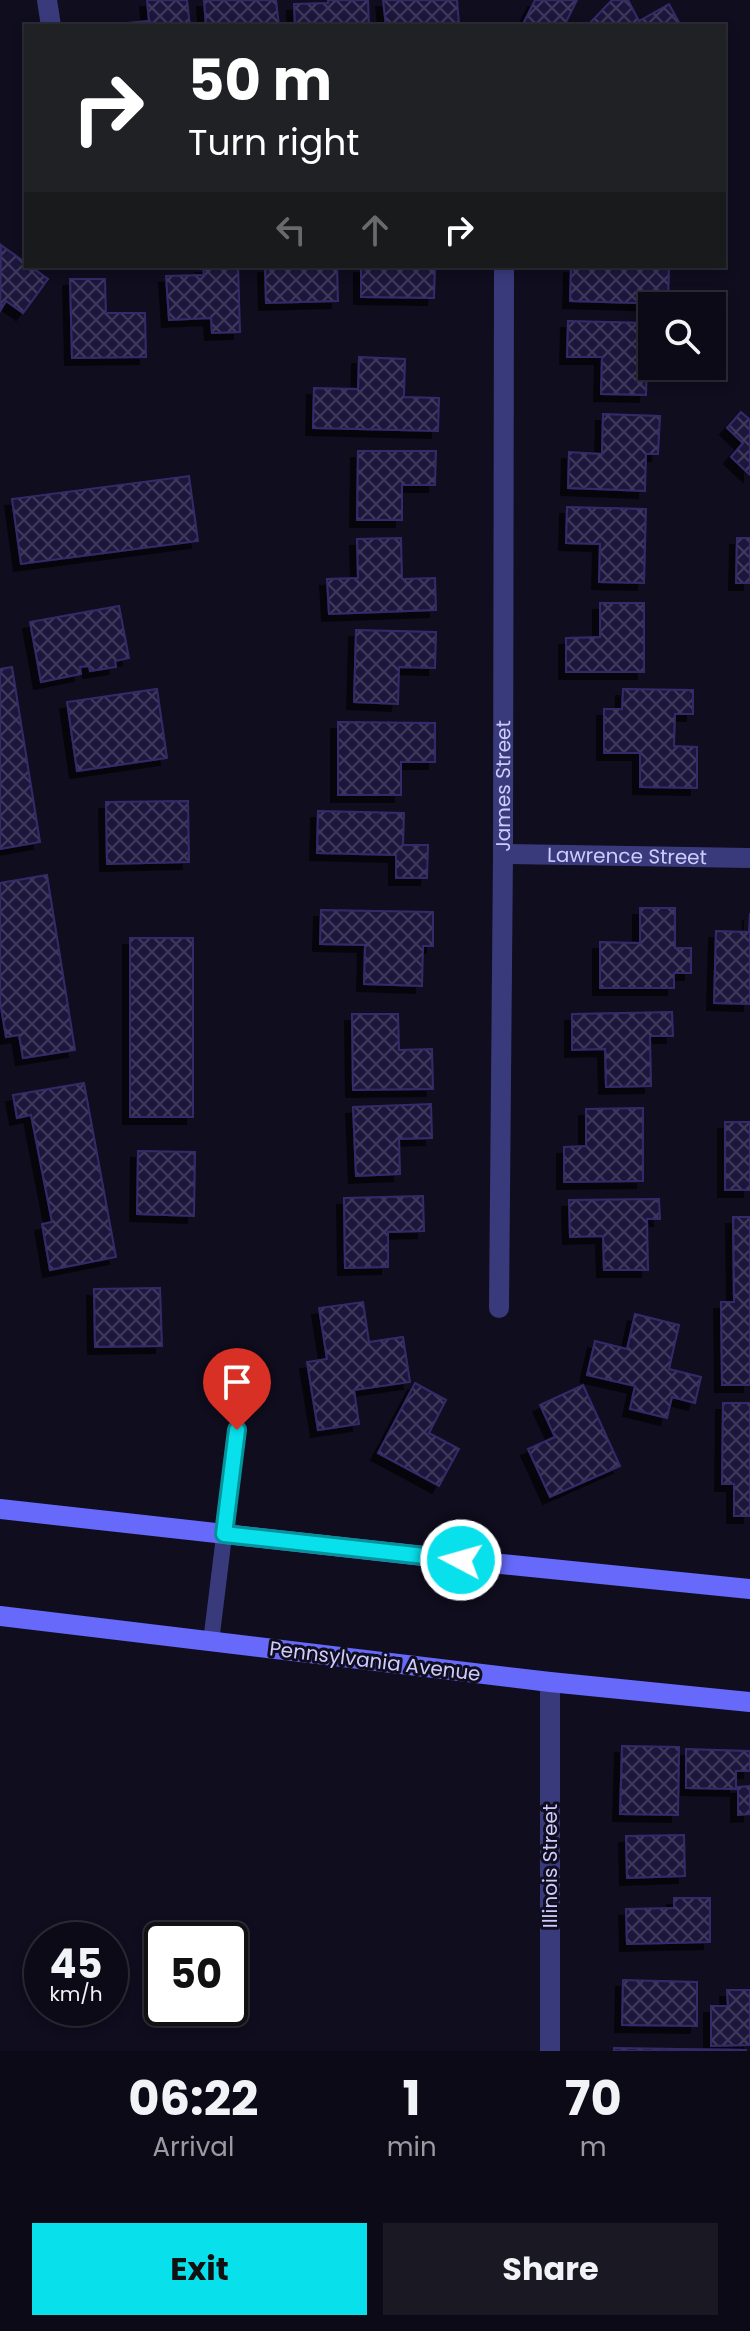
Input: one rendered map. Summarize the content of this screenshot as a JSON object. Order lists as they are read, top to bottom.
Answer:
{
  "streets": {
    "main road": ["Pennsylvania Avenue"],
    "street": ["James Street", "Lawrence Street", "Illinois Street"]
  },
  "crossings": [
    ["James Street", "Lawrence Street"],
    ["Pennsylvania Avenue", "Illinois Street"]
  ],
  "page": {
    "turn": ["50 m", "Turn right"],
    "speed": "45 km/h",
    "limit": "50",
    "eta": [
      "06:22",
      "Arrival",
      "1",
      "min",
      "70",
      "m"
    ],
    "buttons": ["Exit", "Share"]
  }
}
